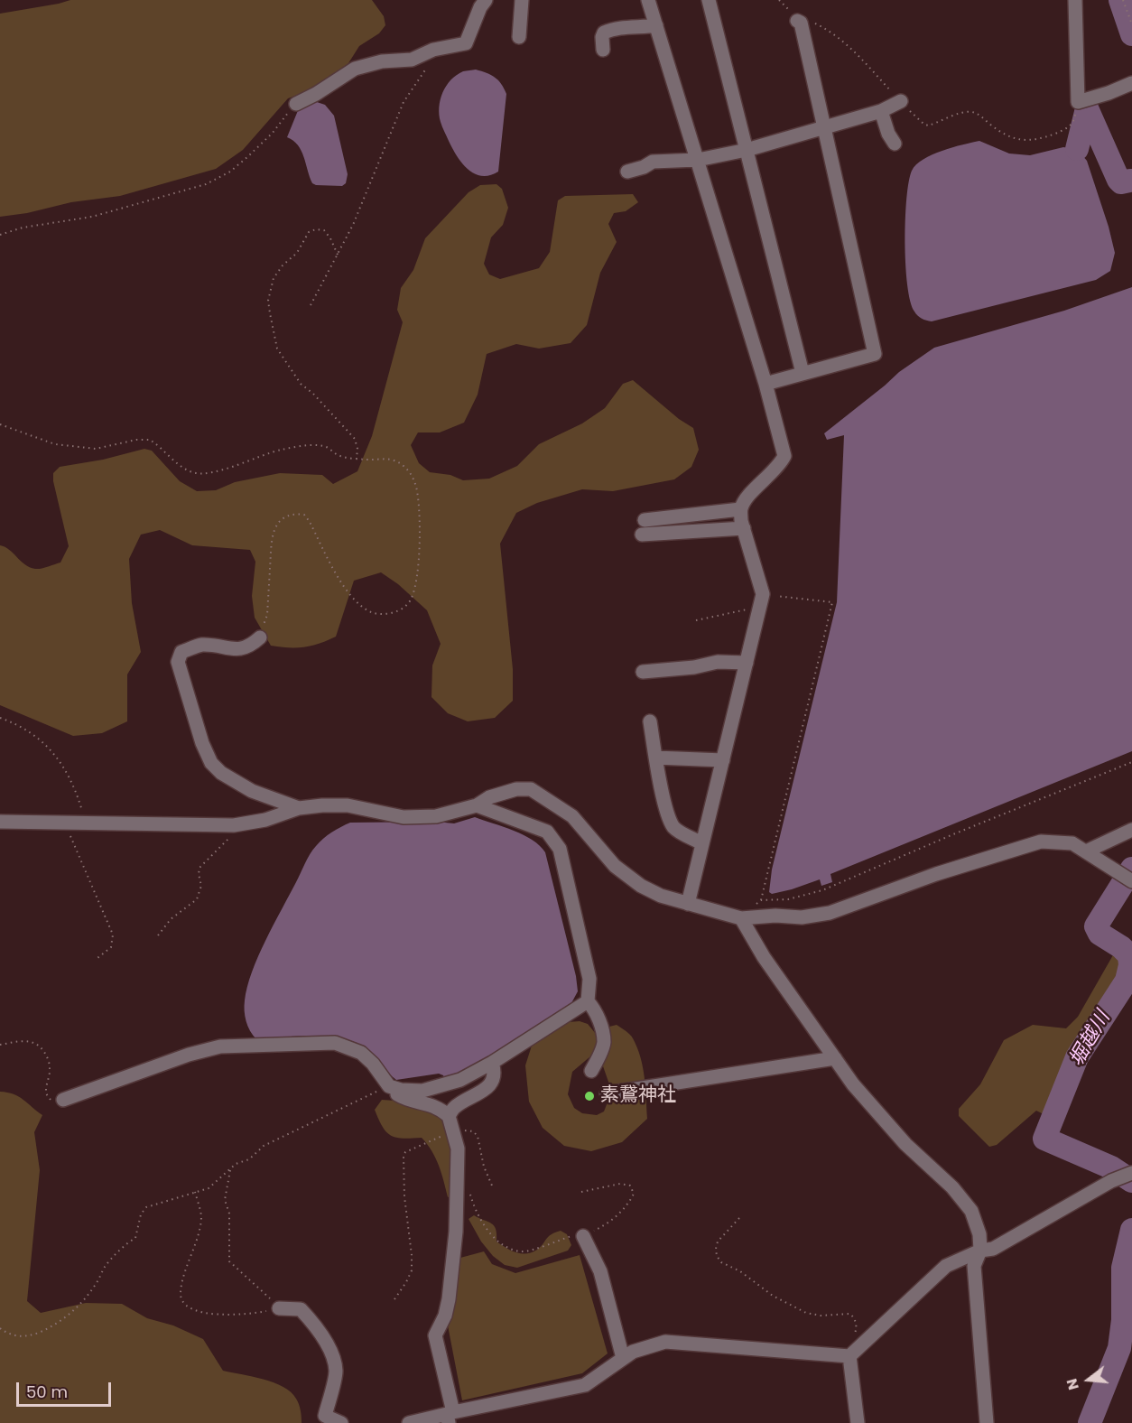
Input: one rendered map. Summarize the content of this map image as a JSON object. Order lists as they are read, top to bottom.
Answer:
{
  "water": ["堀越川"],
  "places": ["素鵞神社"],
  "scale_bar": "50 m",
  "north": "left"
}
